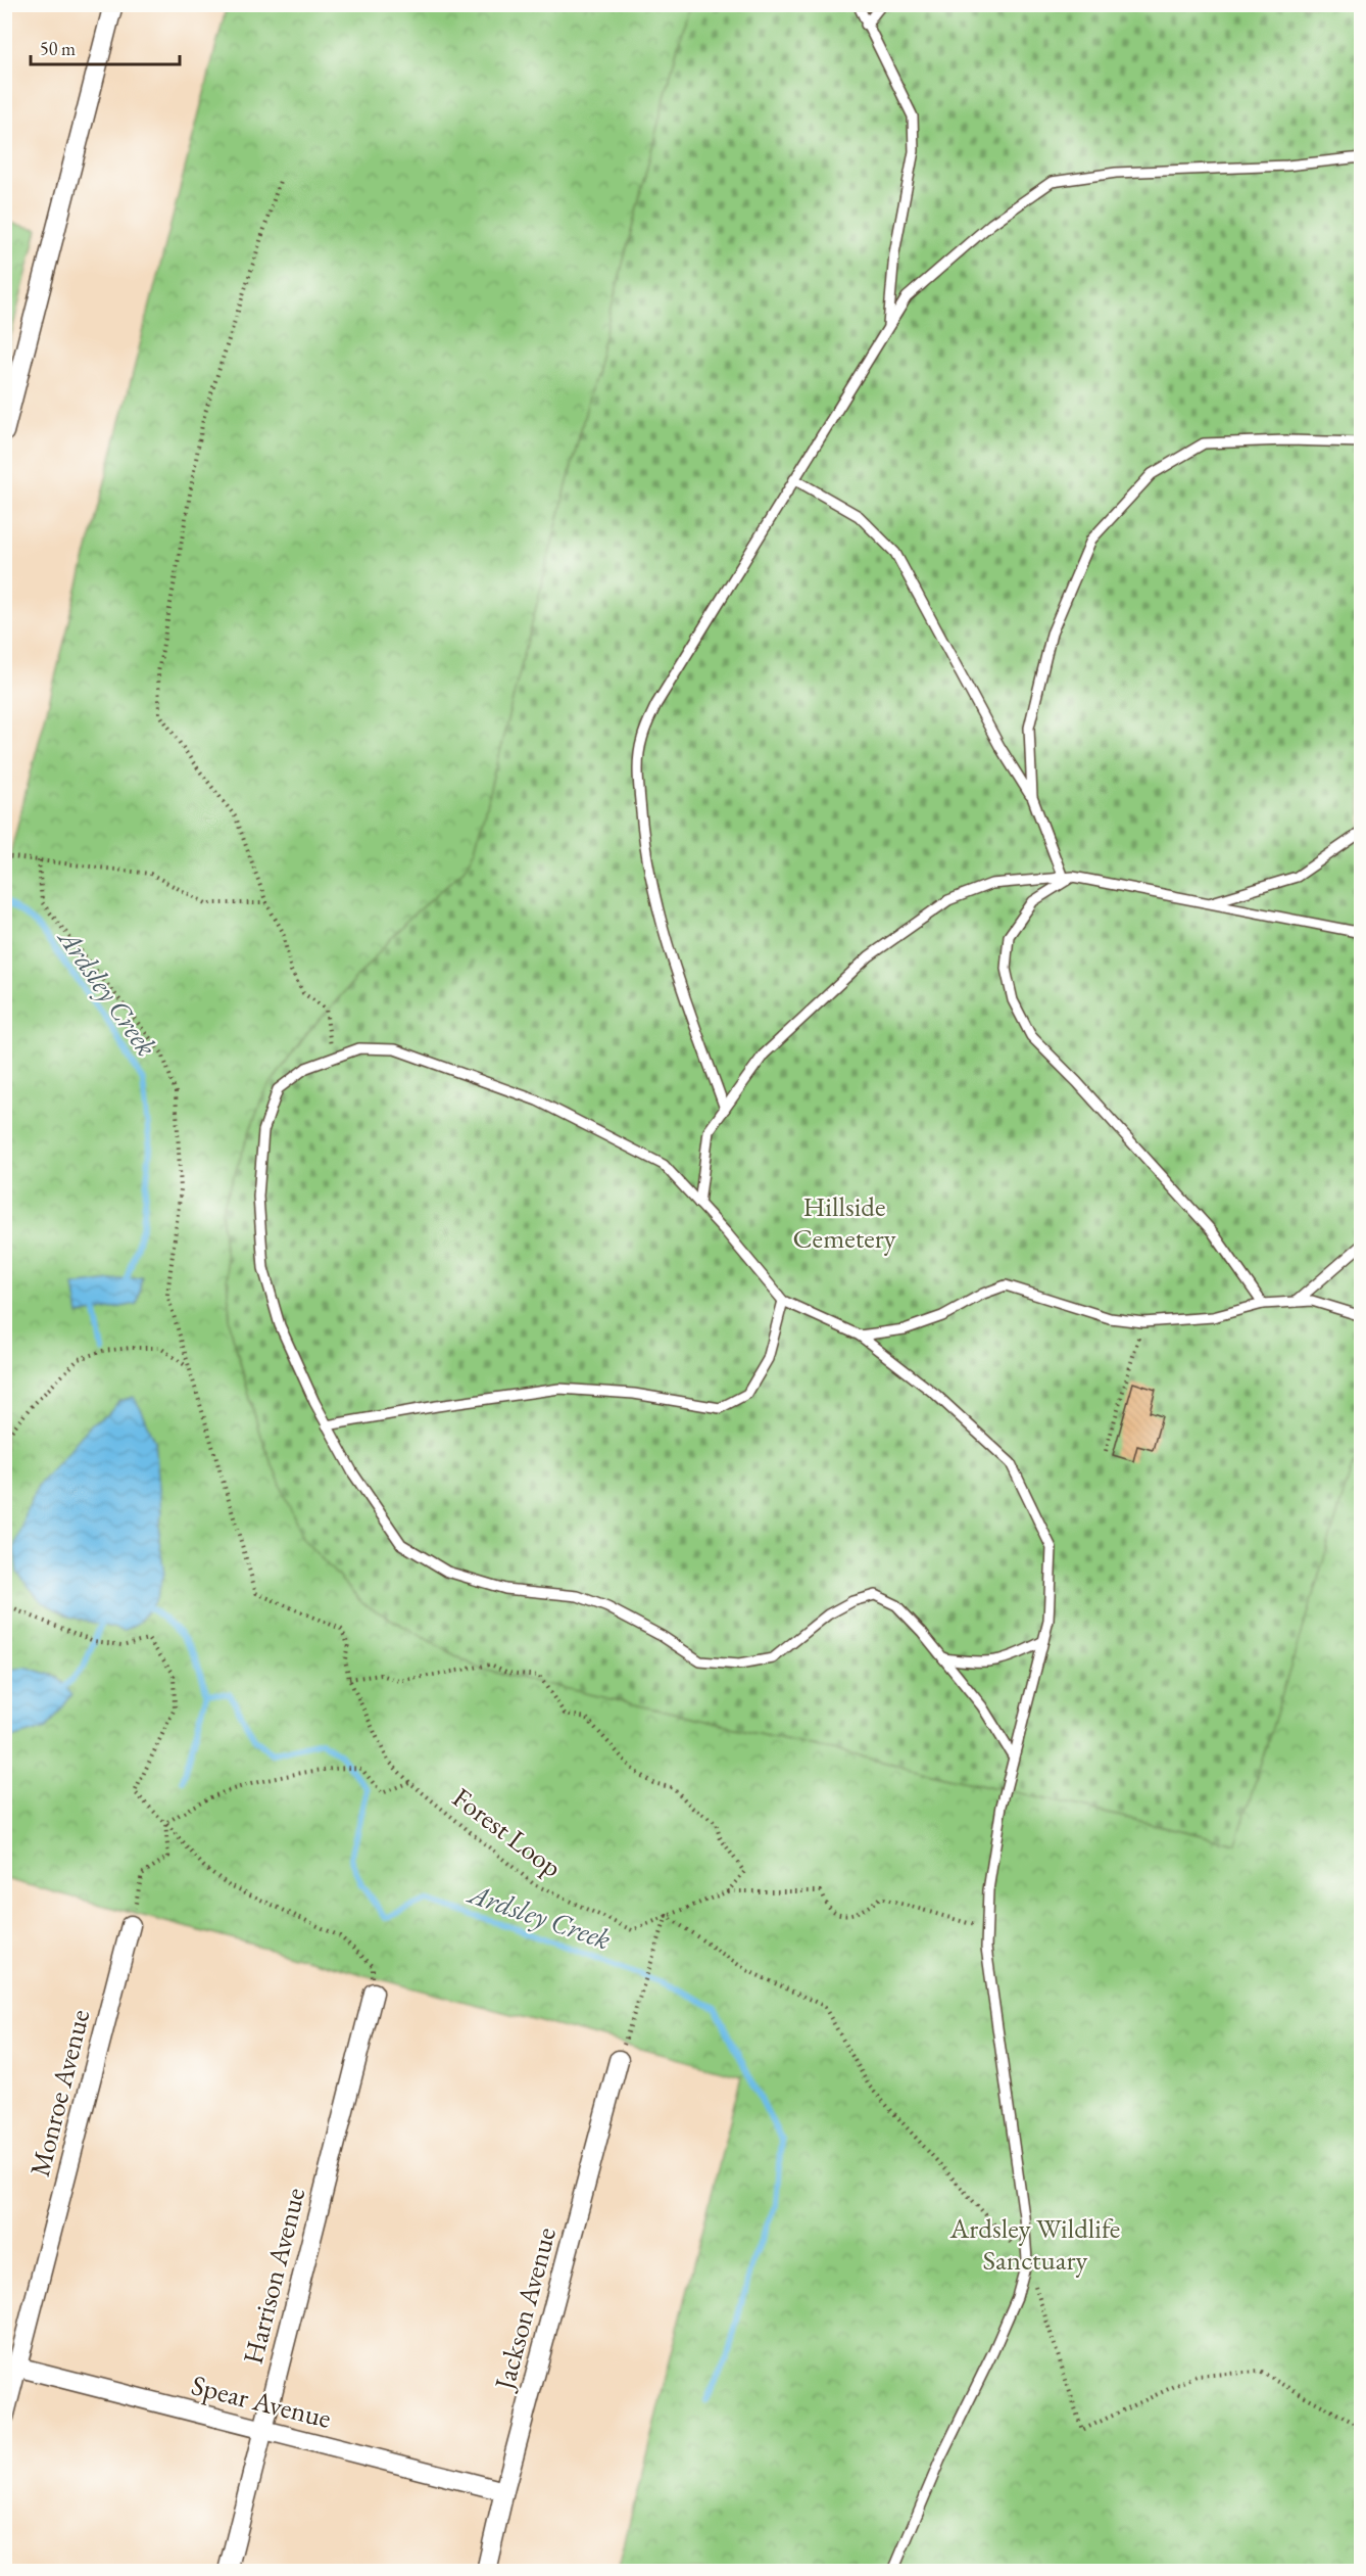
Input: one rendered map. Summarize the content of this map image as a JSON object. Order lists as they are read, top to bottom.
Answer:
{
  "streets": {
    "street": [
      "Monroe Avenue",
      "Harrison Avenue",
      "Jackson Avenue",
      "Spear Avenue"
    ],
    "path": ["Forest Loop"]
  },
  "crossings": [
    ["Monroe Avenue", "Spear Avenue"],
    ["Harrison Avenue", "Spear Avenue"],
    ["Jackson Avenue", "Spear Avenue"]
  ],
  "water": ["Ardsley Creek"],
  "parks": ["Hillside Cemetery", "Ardsley Wildlife Sanctuary"],
  "scale_bar": "50 m"
}
